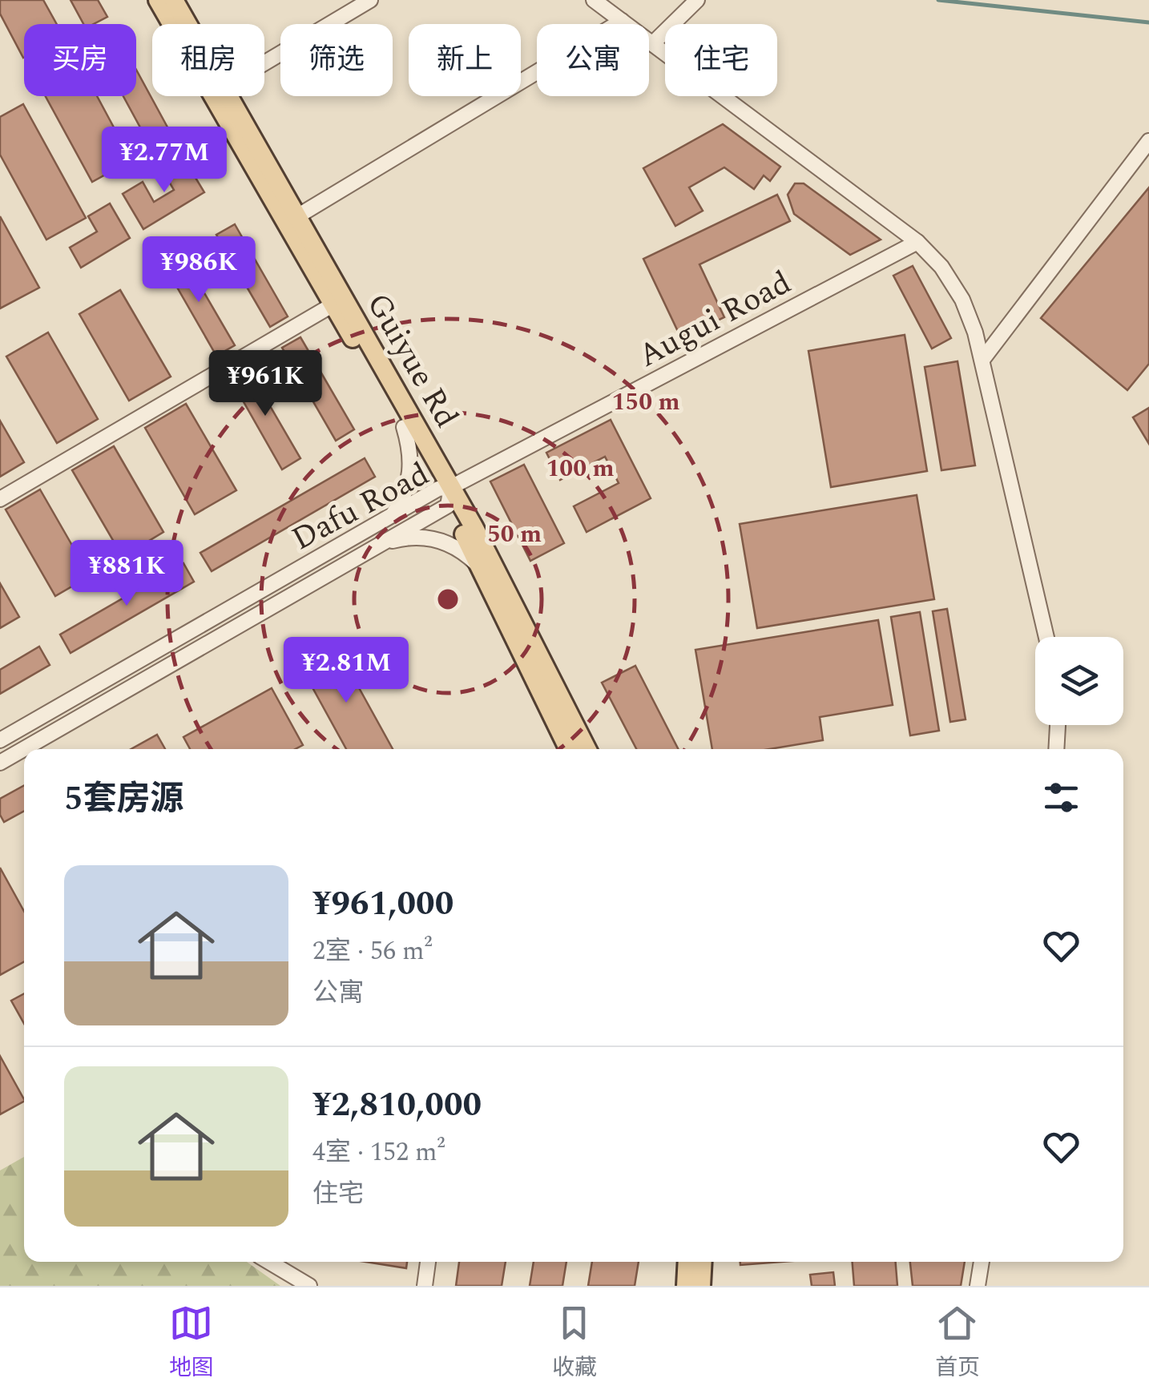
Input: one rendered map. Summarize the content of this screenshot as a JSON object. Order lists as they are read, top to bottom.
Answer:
{
  "streets": {
    "main road": ["Guiyue Rd"],
    "street": ["Augui Road", "Dafu Road"]
  },
  "crossings": [
    ["Augui Road", "Guiyue Rd"],
    ["Augui Road", "Dafu Road"],
    ["Guiyue Rd", "Dafu Road"]
  ],
  "page": {
    "chip": [
      "买房",
      "租房",
      "筛选",
      "新上",
      "公寓",
      "住宅"
    ],
    "price": [
      "¥2.77M",
      "¥986K",
      "¥961K",
      "¥881K",
      "¥2.81M"
    ],
    "heading": "5套房源",
    "list": [
      {
        "name": "¥961,000",
        "note": "2室 · 56 m² · 公寓"
      },
      {
        "name": "¥2,810,000",
        "note": "4室 · 152 m² · 住宅"
      }
    ],
    "tabs": ["地图", "收藏", "首页"]
  },
  "rings": ["150 m", "100 m", "50 m"]
}
